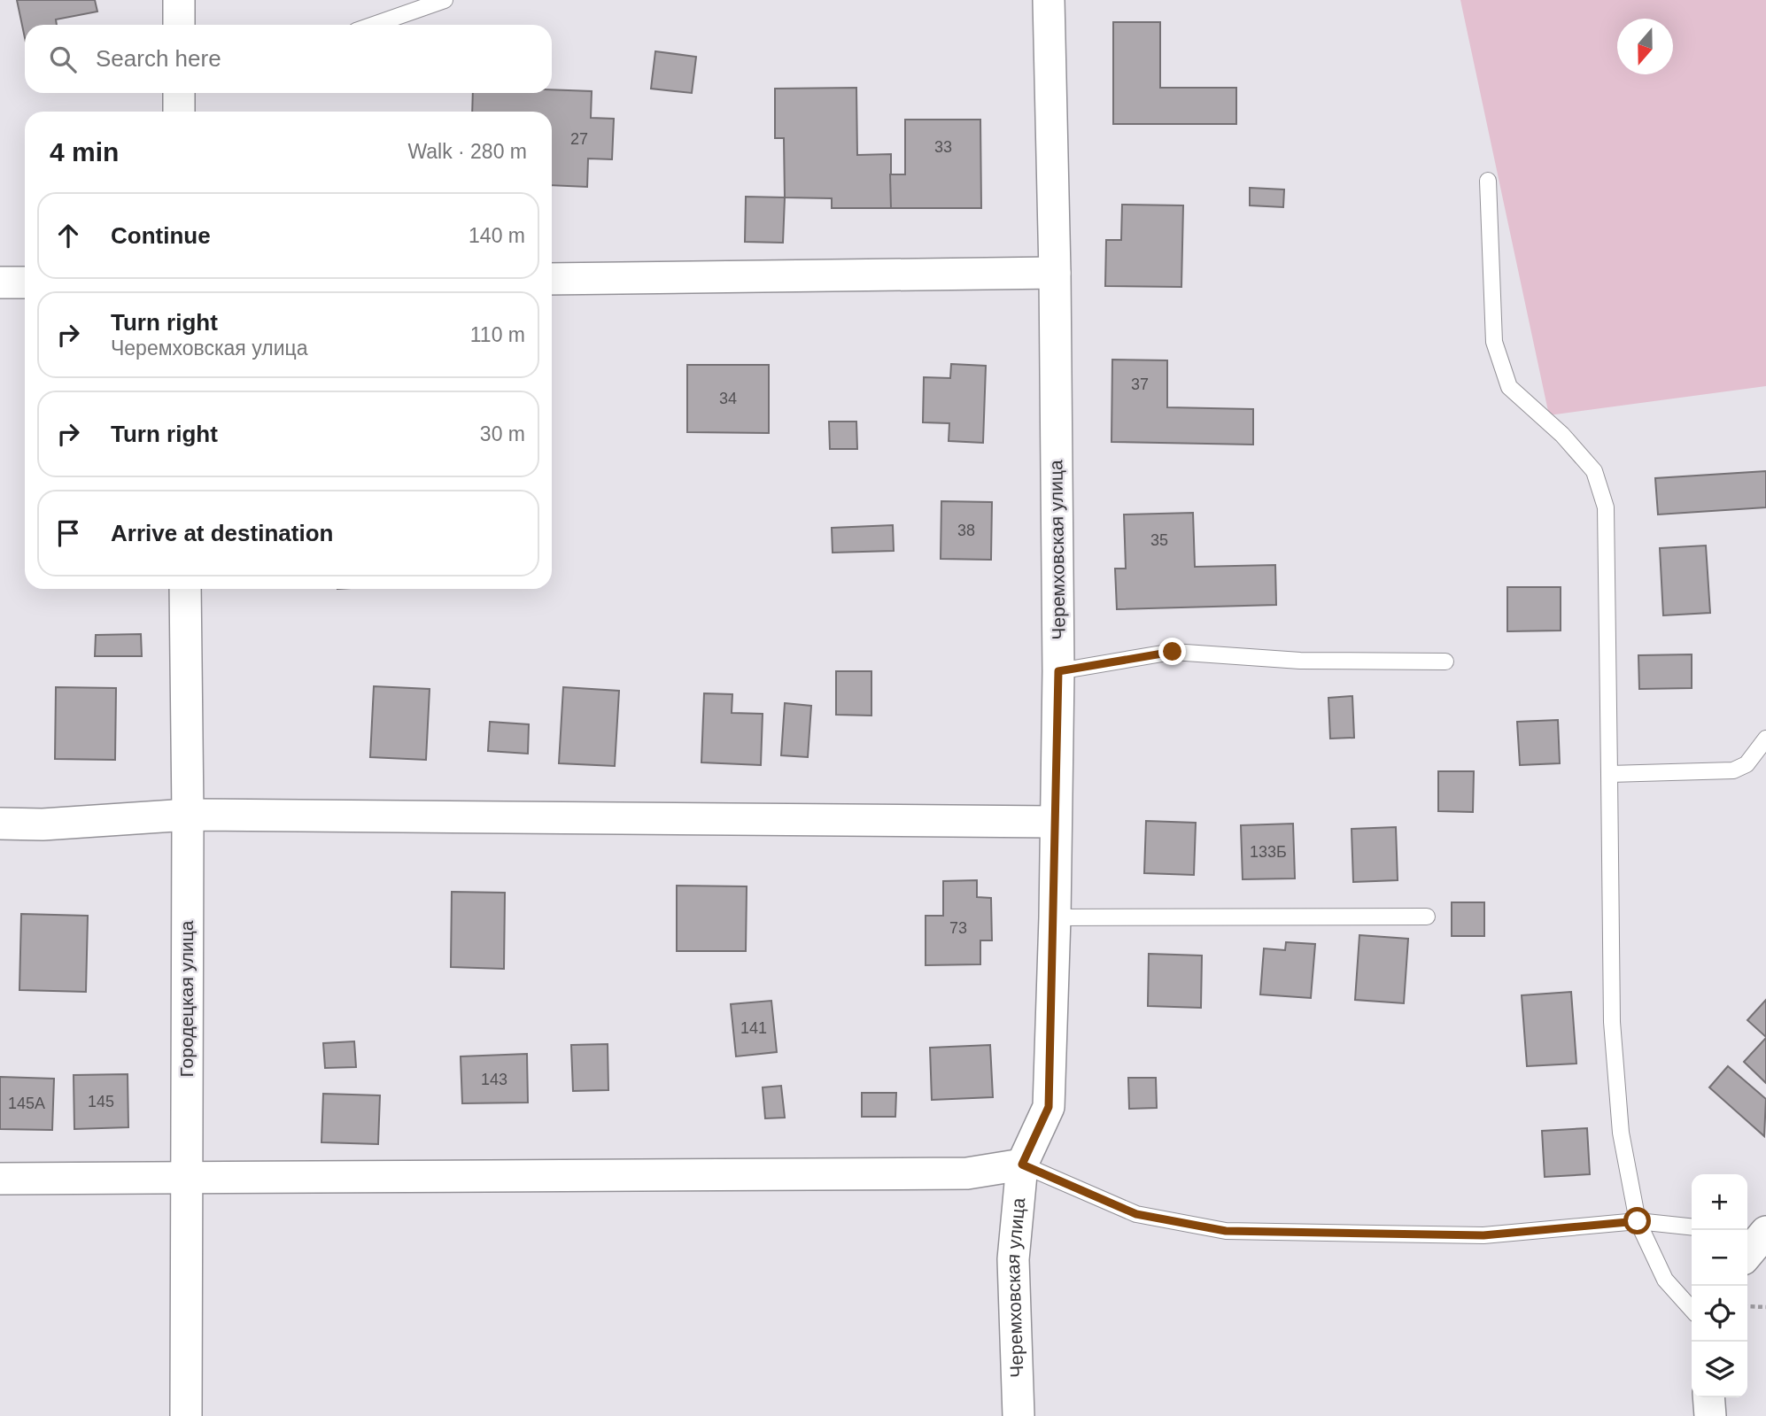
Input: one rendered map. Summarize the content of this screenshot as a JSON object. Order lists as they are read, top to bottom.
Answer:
{
  "streets": {
    "street": ["Черемховская улица", "Городецкая улица"]
  },
  "house_numbers": [
    "27",
    "33",
    "37",
    "34",
    "38",
    "35",
    "133Б",
    "73",
    "141",
    "143",
    "145",
    "145А"
  ],
  "north": "bottom",
  "page": {
    "search": "Search here",
    "heading": ["4 min", "Walk · 280 m"],
    "list": [
      ["Continue", "140 m"],
      ["Turn right", "Черемховская улица", "110 m"],
      ["Turn right", "30 m"],
      "Arrive at destination"
    ],
    "map_buttons": ["+", "−"]
  }
}
